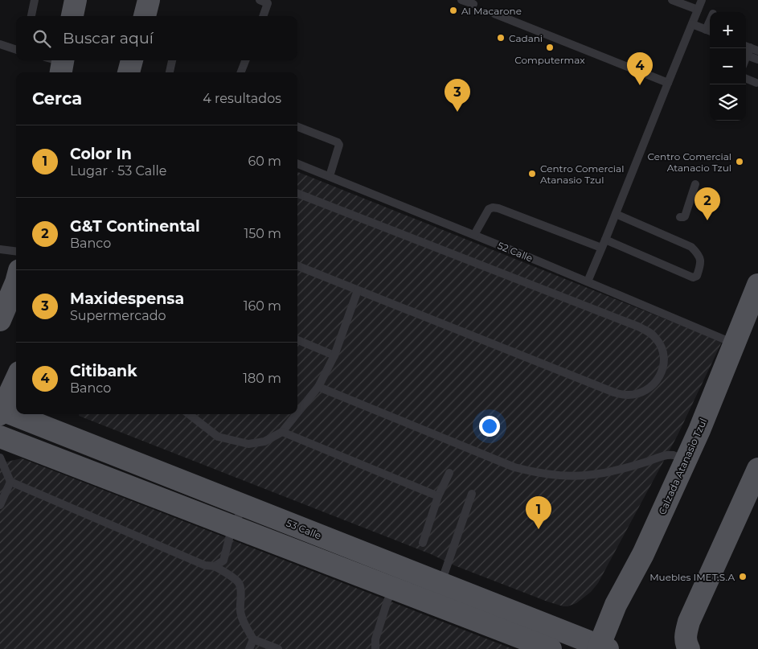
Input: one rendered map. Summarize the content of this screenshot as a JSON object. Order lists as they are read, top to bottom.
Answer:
{
  "streets": {
    "main road": ["Calzada Atanasio Tzul", "53 Calle"],
    "lane": ["52 Calle"]
  },
  "crossings": [
    ["52 Calle", "Calzada Atanasio Tzul"],
    ["Calzada Atanasio Tzul", "53 Calle"]
  ],
  "places": [
    "Al Macarone",
    "Cadani",
    "Computermax",
    "Centro Comercial Atanacio Tzul",
    "Centro Comercial Atanasio Tzul",
    "Muebles IMET.S.A"
  ],
  "page": {
    "map_buttons": ["+", "−"],
    "search": "Buscar aquí",
    "pins": [
      "4",
      "3",
      "2",
      "1"
    ],
    "heading": ["Cerca", "4 resultados"],
    "list": [
      {
        "mark": "1",
        "name": "Color In",
        "note": "Lugar · 53 Calle",
        "value": "60 m"
      },
      {
        "mark": "2",
        "name": "G&T Continental",
        "note": "Banco",
        "value": "150 m"
      },
      {
        "mark": "3",
        "name": "Maxidespensa",
        "note": "Supermercado",
        "value": "160 m"
      },
      {
        "mark": "4",
        "name": "Citibank",
        "note": "Banco",
        "value": "180 m"
      }
    ]
  }
}
